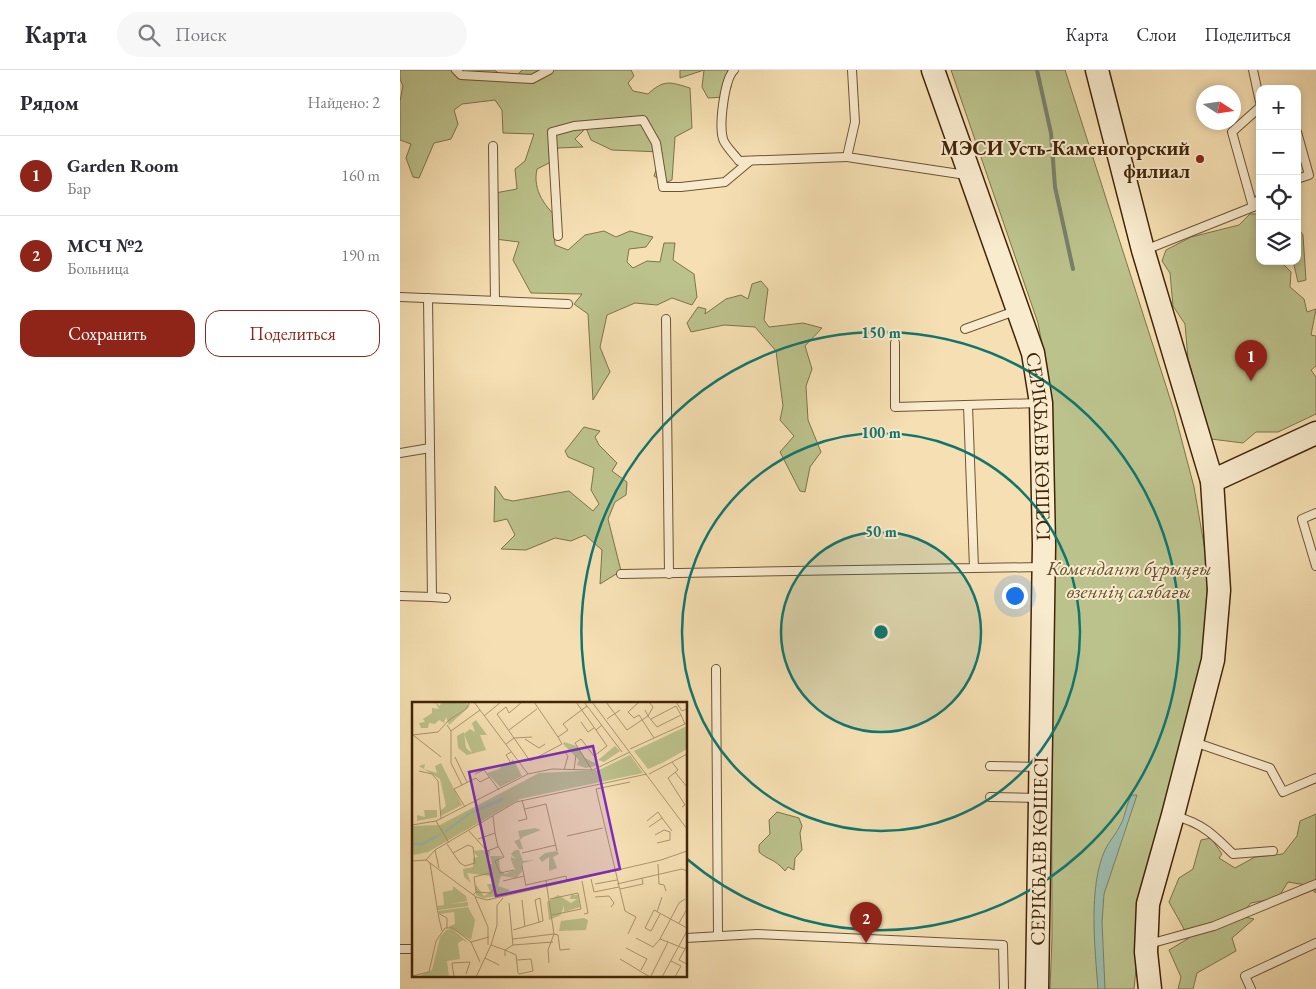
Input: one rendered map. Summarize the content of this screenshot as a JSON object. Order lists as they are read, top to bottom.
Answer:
{
  "streets": {
    "street": ["СЕРІКБАЕВ КӨШЕСІ"]
  },
  "parks": ["Комендант бұрыңғы өзеннің саябағы"],
  "places": ["МЭСИ Усть-Каменогорский филиал"],
  "north": "right",
  "page": {
    "header": "Карта",
    "search": "Поиск",
    "nav": ["Карта", "Слои", "Поделиться"],
    "heading": ["Рядом", "Найдено: 2"],
    "map_buttons": ["+", "−"],
    "list": [
      {
        "mark": "1",
        "name": "Garden Room",
        "note": "Бар",
        "value": "160 m"
      },
      {
        "mark": "2",
        "name": "МСЧ №2",
        "note": "Больница",
        "value": "190 m"
      }
    ],
    "buttons": ["Сохранить", "Поделиться"],
    "pins": ["1", "2"]
  },
  "rings": ["150 m", "100 m", "50 m"]
}
